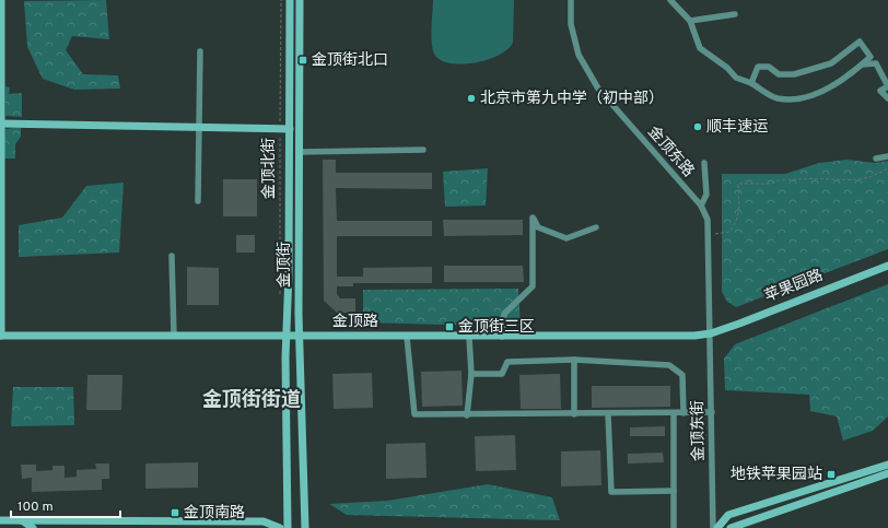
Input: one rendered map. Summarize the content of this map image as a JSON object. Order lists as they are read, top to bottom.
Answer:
{
  "streets": {
    "street": [
      "金顶东路",
      "金顶街",
      "苹果园路",
      "金顶路",
      "金顶东街"
    ],
    "path": ["金顶北街"]
  },
  "crossings": [
    ["金顶东路", "苹果园路"],
    ["金顶东路", "金顶路"],
    ["金顶东路", "金顶东街"],
    ["金顶街", "金顶路"],
    ["苹果园路", "金顶路"],
    ["苹果园路", "金顶东街"],
    ["金顶路", "金顶东街"]
  ],
  "districts": ["金顶街街道"],
  "places": {
    "transit": [
      "金顶街北口",
      "金顶街三区",
      "地铁苹果园站",
      "金顶南路"
    ],
    "other": ["北京市第九中学（初中部）", "顺丰速运"]
  },
  "scale_bar": "100 m"
}
